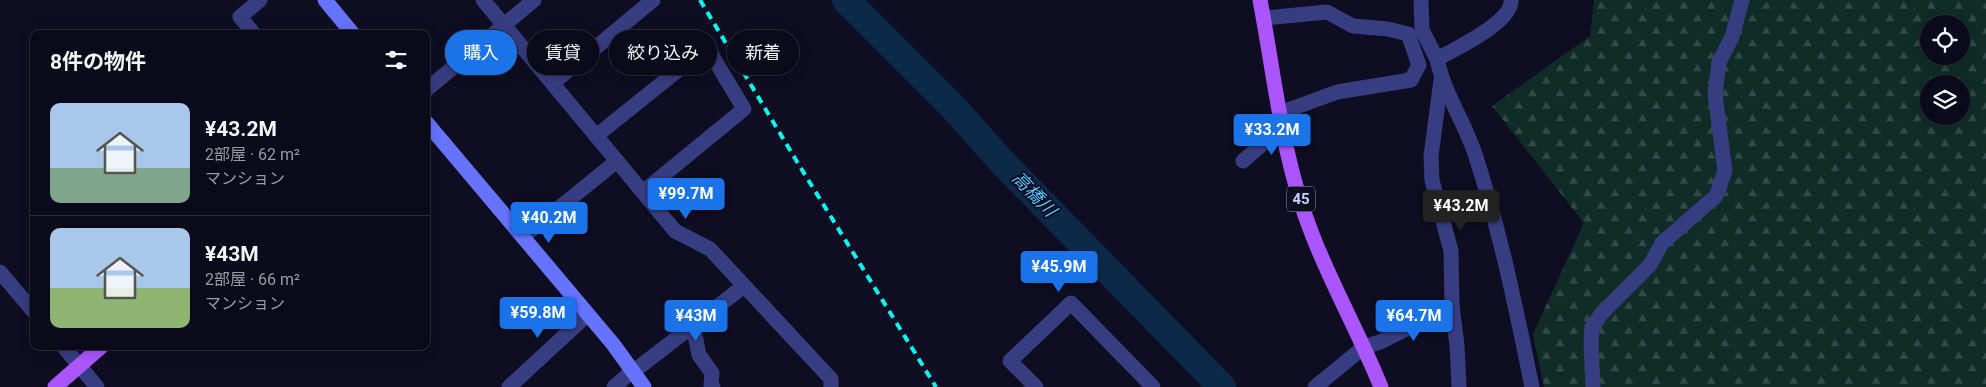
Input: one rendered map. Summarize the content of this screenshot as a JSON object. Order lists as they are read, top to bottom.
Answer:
{
  "streets": {
    "main road": ["45"]
  },
  "water": ["高橋川"],
  "page": {
    "chip": [
      "購入",
      "賃貸",
      "絞り込み",
      "新着"
    ],
    "heading": "8件の物件",
    "list": [
      {
        "name": "¥43.2M",
        "note": "2部屋 · 62 m² · マンション"
      },
      {
        "name": "¥43M",
        "note": "2部屋 · 66 m² · マンション"
      }
    ],
    "price": [
      "¥33.2M",
      "¥99.7M",
      "¥43.2M",
      "¥40.2M",
      "¥45.9M",
      "¥59.8M",
      "¥43M",
      "¥64.7M"
    ]
  }
}
